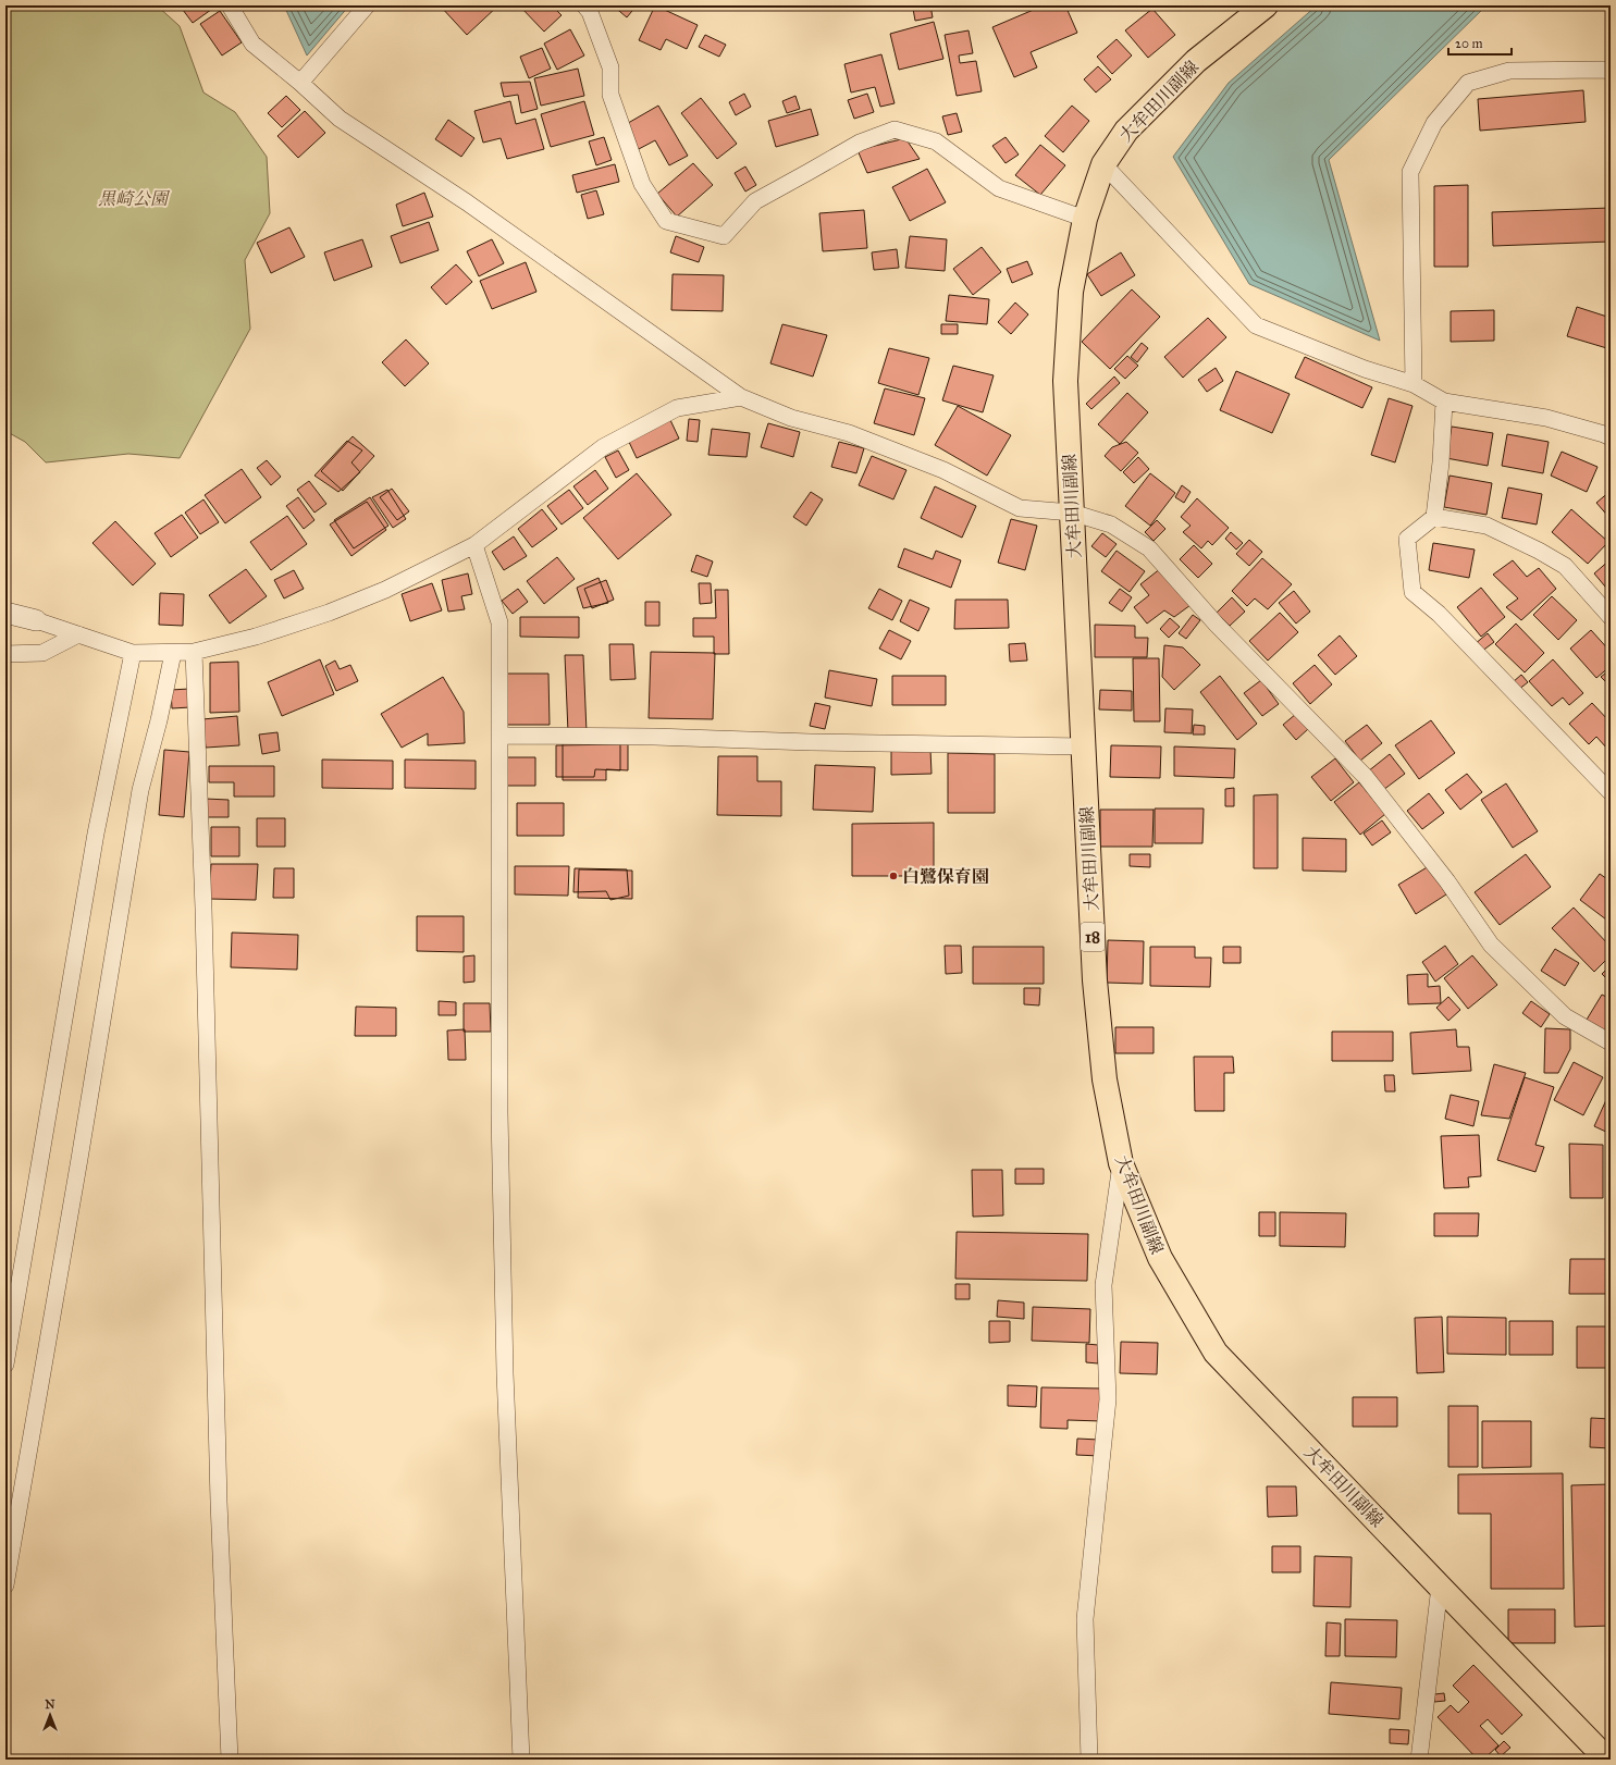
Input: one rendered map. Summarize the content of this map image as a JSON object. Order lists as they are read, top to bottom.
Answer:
{
  "streets": {
    "main road": ["大牟田川副線", "18"]
  },
  "parks": ["黒崎公園"],
  "places": ["白鷺保育園"],
  "scale_bar": "20 m",
  "north": "top"
}
